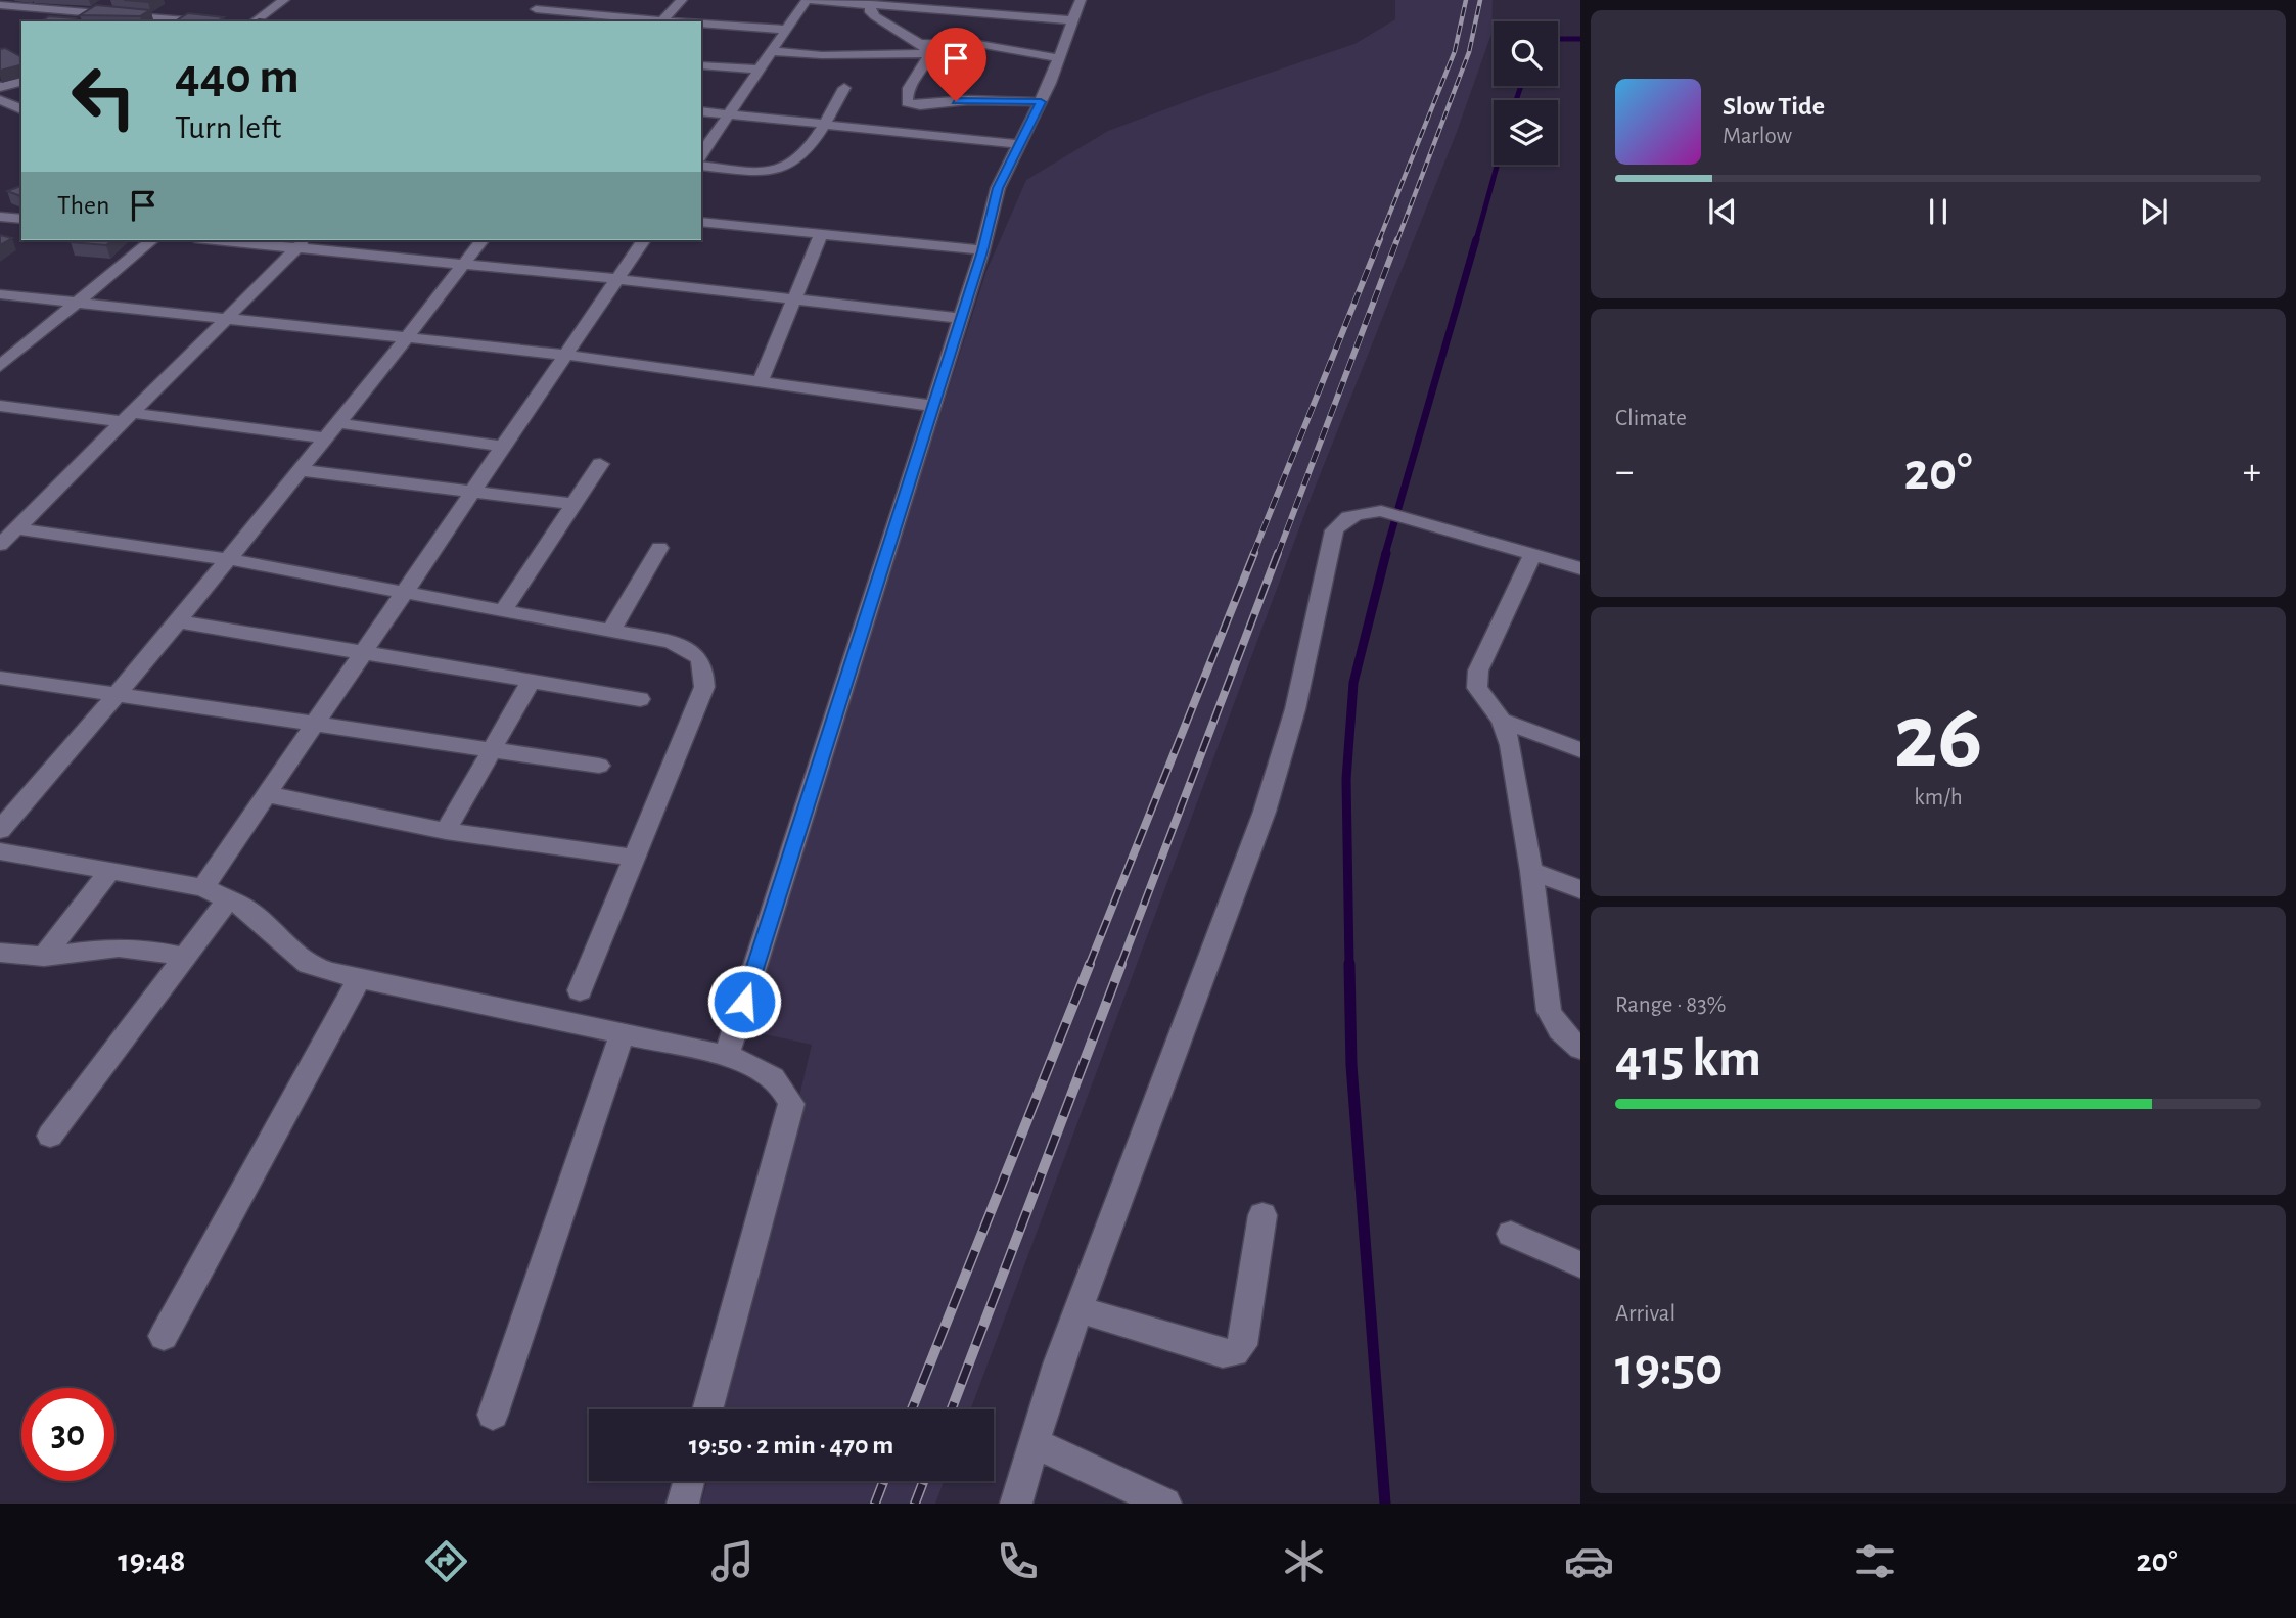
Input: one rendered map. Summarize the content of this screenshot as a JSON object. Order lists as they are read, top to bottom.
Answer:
{
  "page": {
    "turn": ["440 m", "Turn left"],
    "song": ["Slow Tide", "Marlow"],
    "then": "Then",
    "tile": [
      "Climate",
      ["26", "km/h"],
      ["Range · 83%", "415 km"],
      ["Arrival", "19:50"]
    ],
    "heat": ["−", "20°", "+"],
    "limit": "30",
    "trip": "19:50 · 2 min · 470 m",
    "tabs": ["19:48", "20°"]
  }
}
